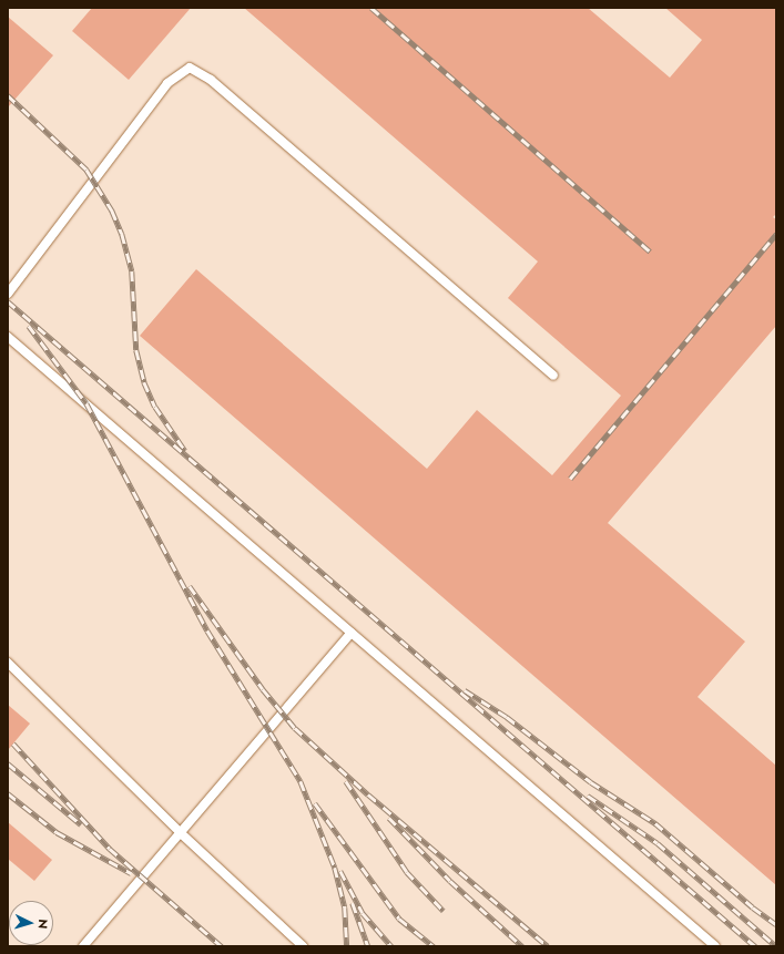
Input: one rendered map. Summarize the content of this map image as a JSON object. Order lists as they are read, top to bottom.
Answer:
{
  "north": "right"
}
